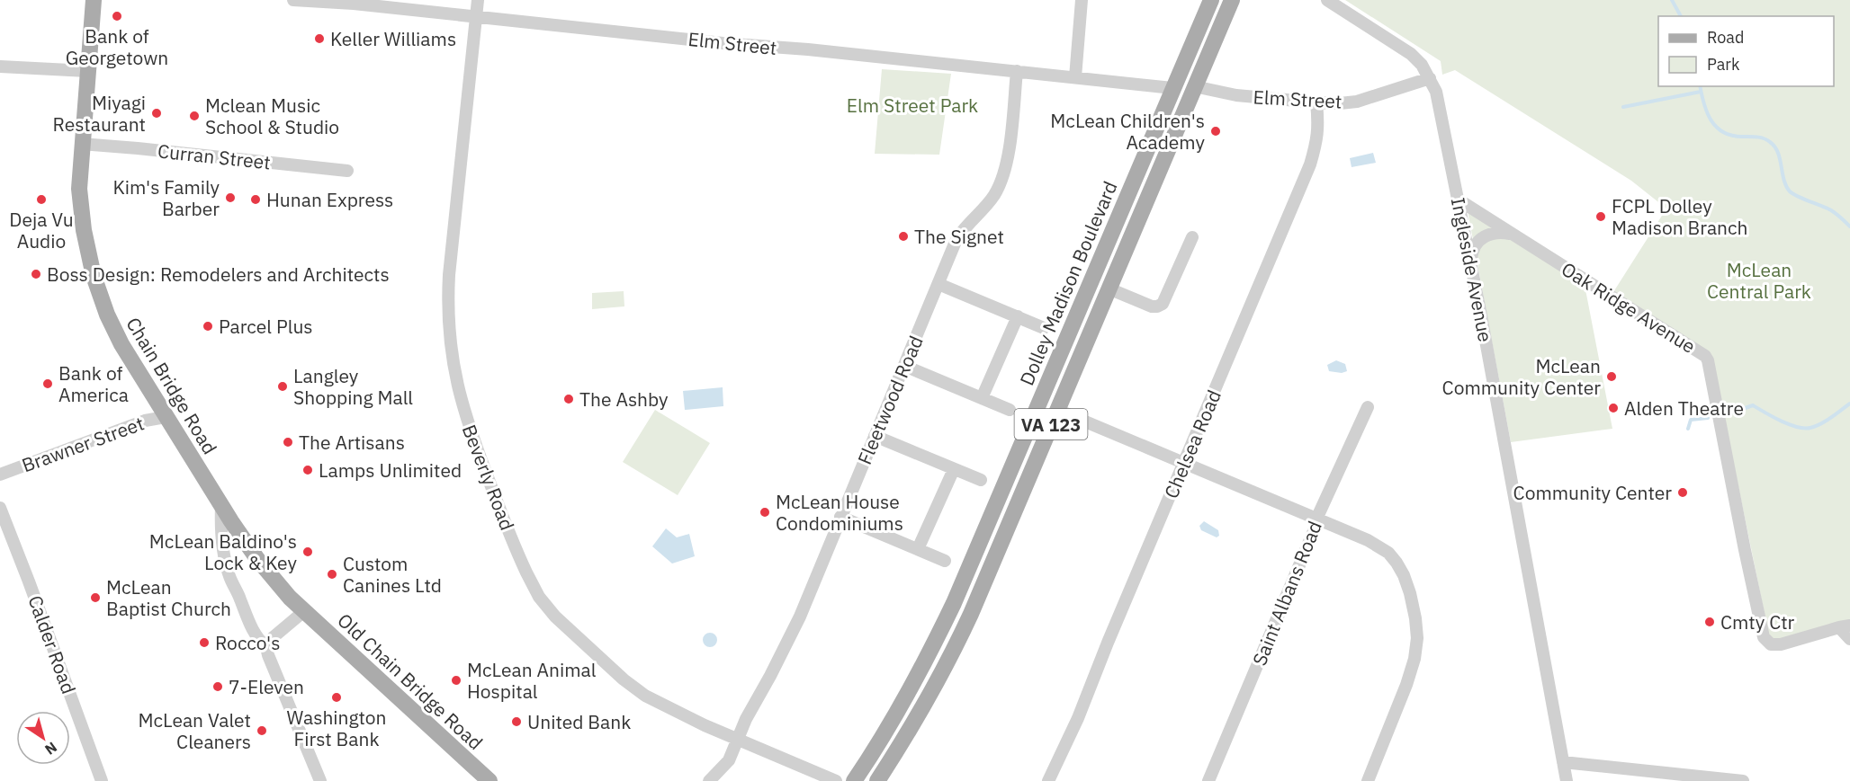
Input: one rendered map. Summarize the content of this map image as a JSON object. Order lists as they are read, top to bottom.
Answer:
{
  "streets": {
    "main road": [
      "Dolley Madison Boulevard",
      "Chain Bridge Road",
      "VA 123",
      "Old Chain Bridge Road"
    ],
    "street": [
      "Elm Street",
      "Curran Street",
      "Ingleside Avenue",
      "Oak Ridge Avenue",
      "Fleetwood Road",
      "Brawner Street",
      "Chelsea Road",
      "Beverly Road",
      "Saint Albans Road",
      "Calder Road"
    ]
  },
  "crossings": [
    ["Elm Street", "Ingleside Avenue"],
    ["Elm Street", "Dolley Madison Boulevard"],
    ["Elm Street", "Fleetwood Road"],
    ["Elm Street", "Chelsea Road"],
    ["Elm Street", "Beverly Road"],
    ["Curran Street", "Chain Bridge Road"],
    ["Ingleside Avenue", "Oak Ridge Avenue"],
    ["Chain Bridge Road", "Brawner Street"],
    ["Chain Bridge Road", "Old Chain Bridge Road"],
    ["Fleetwood Road", "Beverly Road"]
  ],
  "parks": ["Elm Street Park", "McLean Central Park"],
  "places": [
    "Bank of Georgetown",
    "Keller Williams",
    "Miyagi Restaurant",
    "Mclean Music School & Studio",
    "McLean Children's Academy",
    "Kim's Family Barber",
    "Deja Vu Audio",
    "Hunan Express",
    "FCPL Dolley Madison Branch",
    "The Signet",
    "Boss Design: Remodelers and Architects",
    "Parcel Plus",
    "McLean Community Center",
    "Bank of America",
    "Langley Shopping Mall",
    "The Ashby",
    "Alden Theatre",
    "The Artisans",
    "Lamps Unlimited",
    "Community Center",
    "McLean House Condominiums",
    "McLean Baldino's Lock & Key",
    "Custom Canines Ltd",
    "McLean Baptist Church",
    "Cmty Ctr",
    "Rocco's",
    "McLean Animal Hospital",
    "7-Eleven",
    "Washington First Bank",
    "United Bank",
    "McLean Valet Cleaners"
  ],
  "legend": ["Road", "Park"],
  "north": "bottom right"
}
